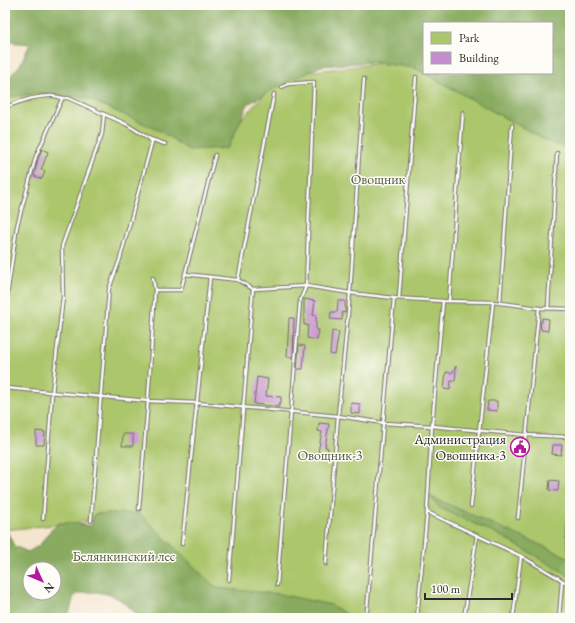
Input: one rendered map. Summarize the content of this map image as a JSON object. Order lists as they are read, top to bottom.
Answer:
{
  "parks": ["Овощник", "Овощник-3", "Белянкинский лес"],
  "places": {
    "public building": ["Администрация Овошника-3"]
  },
  "legend": ["Park", "Building"],
  "scale_bar": "100 m",
  "north": "bottom right"
}
